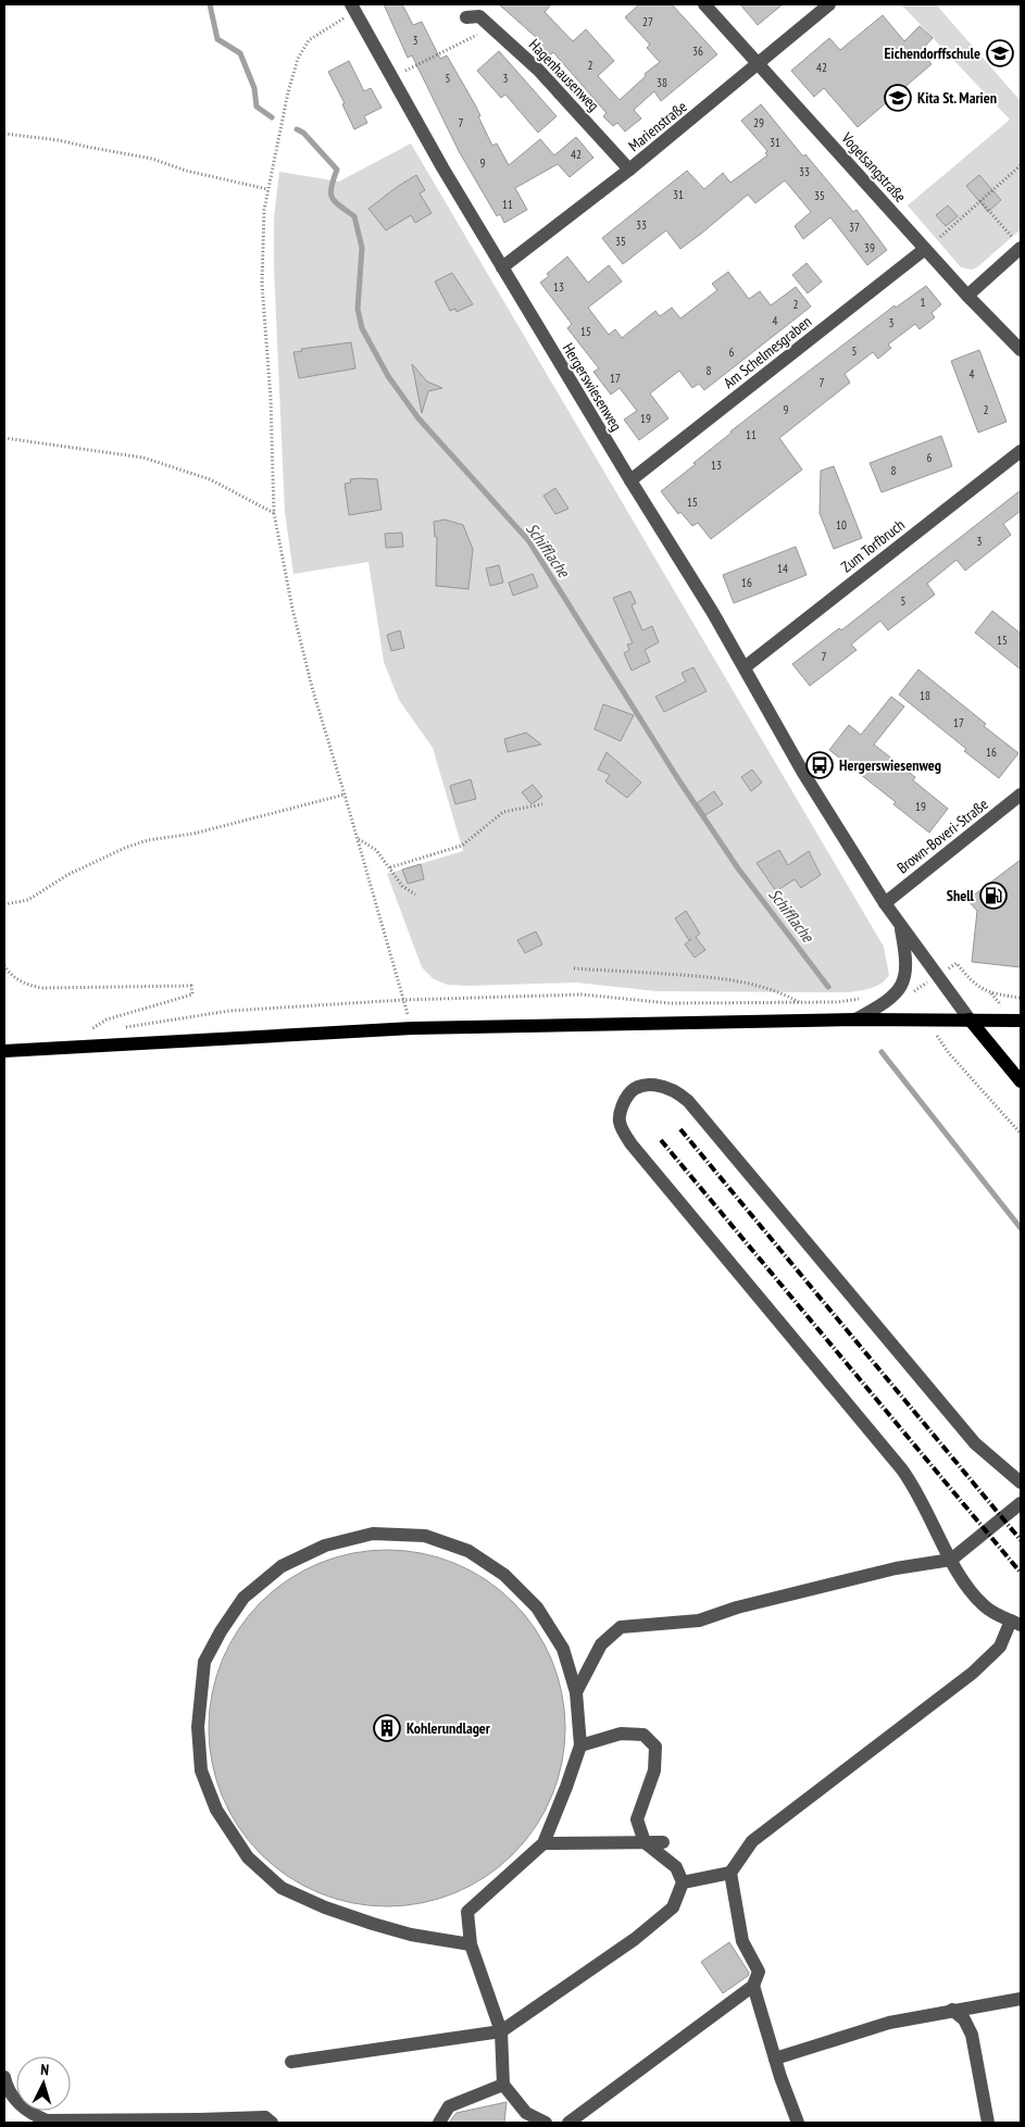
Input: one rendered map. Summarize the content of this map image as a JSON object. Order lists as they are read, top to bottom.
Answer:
{
  "streets": {
    "street": [
      "Hagenhausenweg",
      "Marienstraße",
      "Vogelsangstraße",
      "Am Schelmesgraben",
      "Hergerswiesenweg",
      "Zum Torfbruch",
      "Brown-Boveri-Straße"
    ]
  },
  "crossings": [
    ["Hagenhausenweg", "Marienstraße"],
    ["Marienstraße", "Vogelsangstraße"],
    ["Marienstraße", "Hergerswiesenweg"],
    ["Vogelsangstraße", "Am Schelmesgraben"],
    ["Am Schelmesgraben", "Hergerswiesenweg"],
    ["Hergerswiesenweg", "Zum Torfbruch"],
    ["Hergerswiesenweg", "Brown-Boveri-Straße"]
  ],
  "water": ["Schifflache"],
  "places": {
    "school or university": ["Eichendorffschule", "Kita St. Marien"],
    "bus stop": ["Hergerswiesenweg"],
    "fuel station": ["Shell"],
    "building": ["Kohlerundlager"]
  },
  "house_numbers": [
    "27",
    "3",
    "36",
    "2",
    "42",
    "5",
    "3",
    "38",
    "7",
    "29",
    "31",
    "42",
    "9",
    "33",
    "31",
    "35",
    "11",
    "33",
    "37",
    "35",
    "39",
    "13",
    "1",
    "2",
    "4",
    "3",
    "15",
    "5",
    "6",
    "8",
    "4",
    "17",
    "7",
    "9",
    "2",
    "19",
    "11",
    "6",
    "13",
    "8",
    "15",
    "10",
    "3",
    "14",
    "16",
    "5",
    "15",
    "7",
    "18",
    "17",
    "16",
    "19"
  ],
  "north": "top"
}
